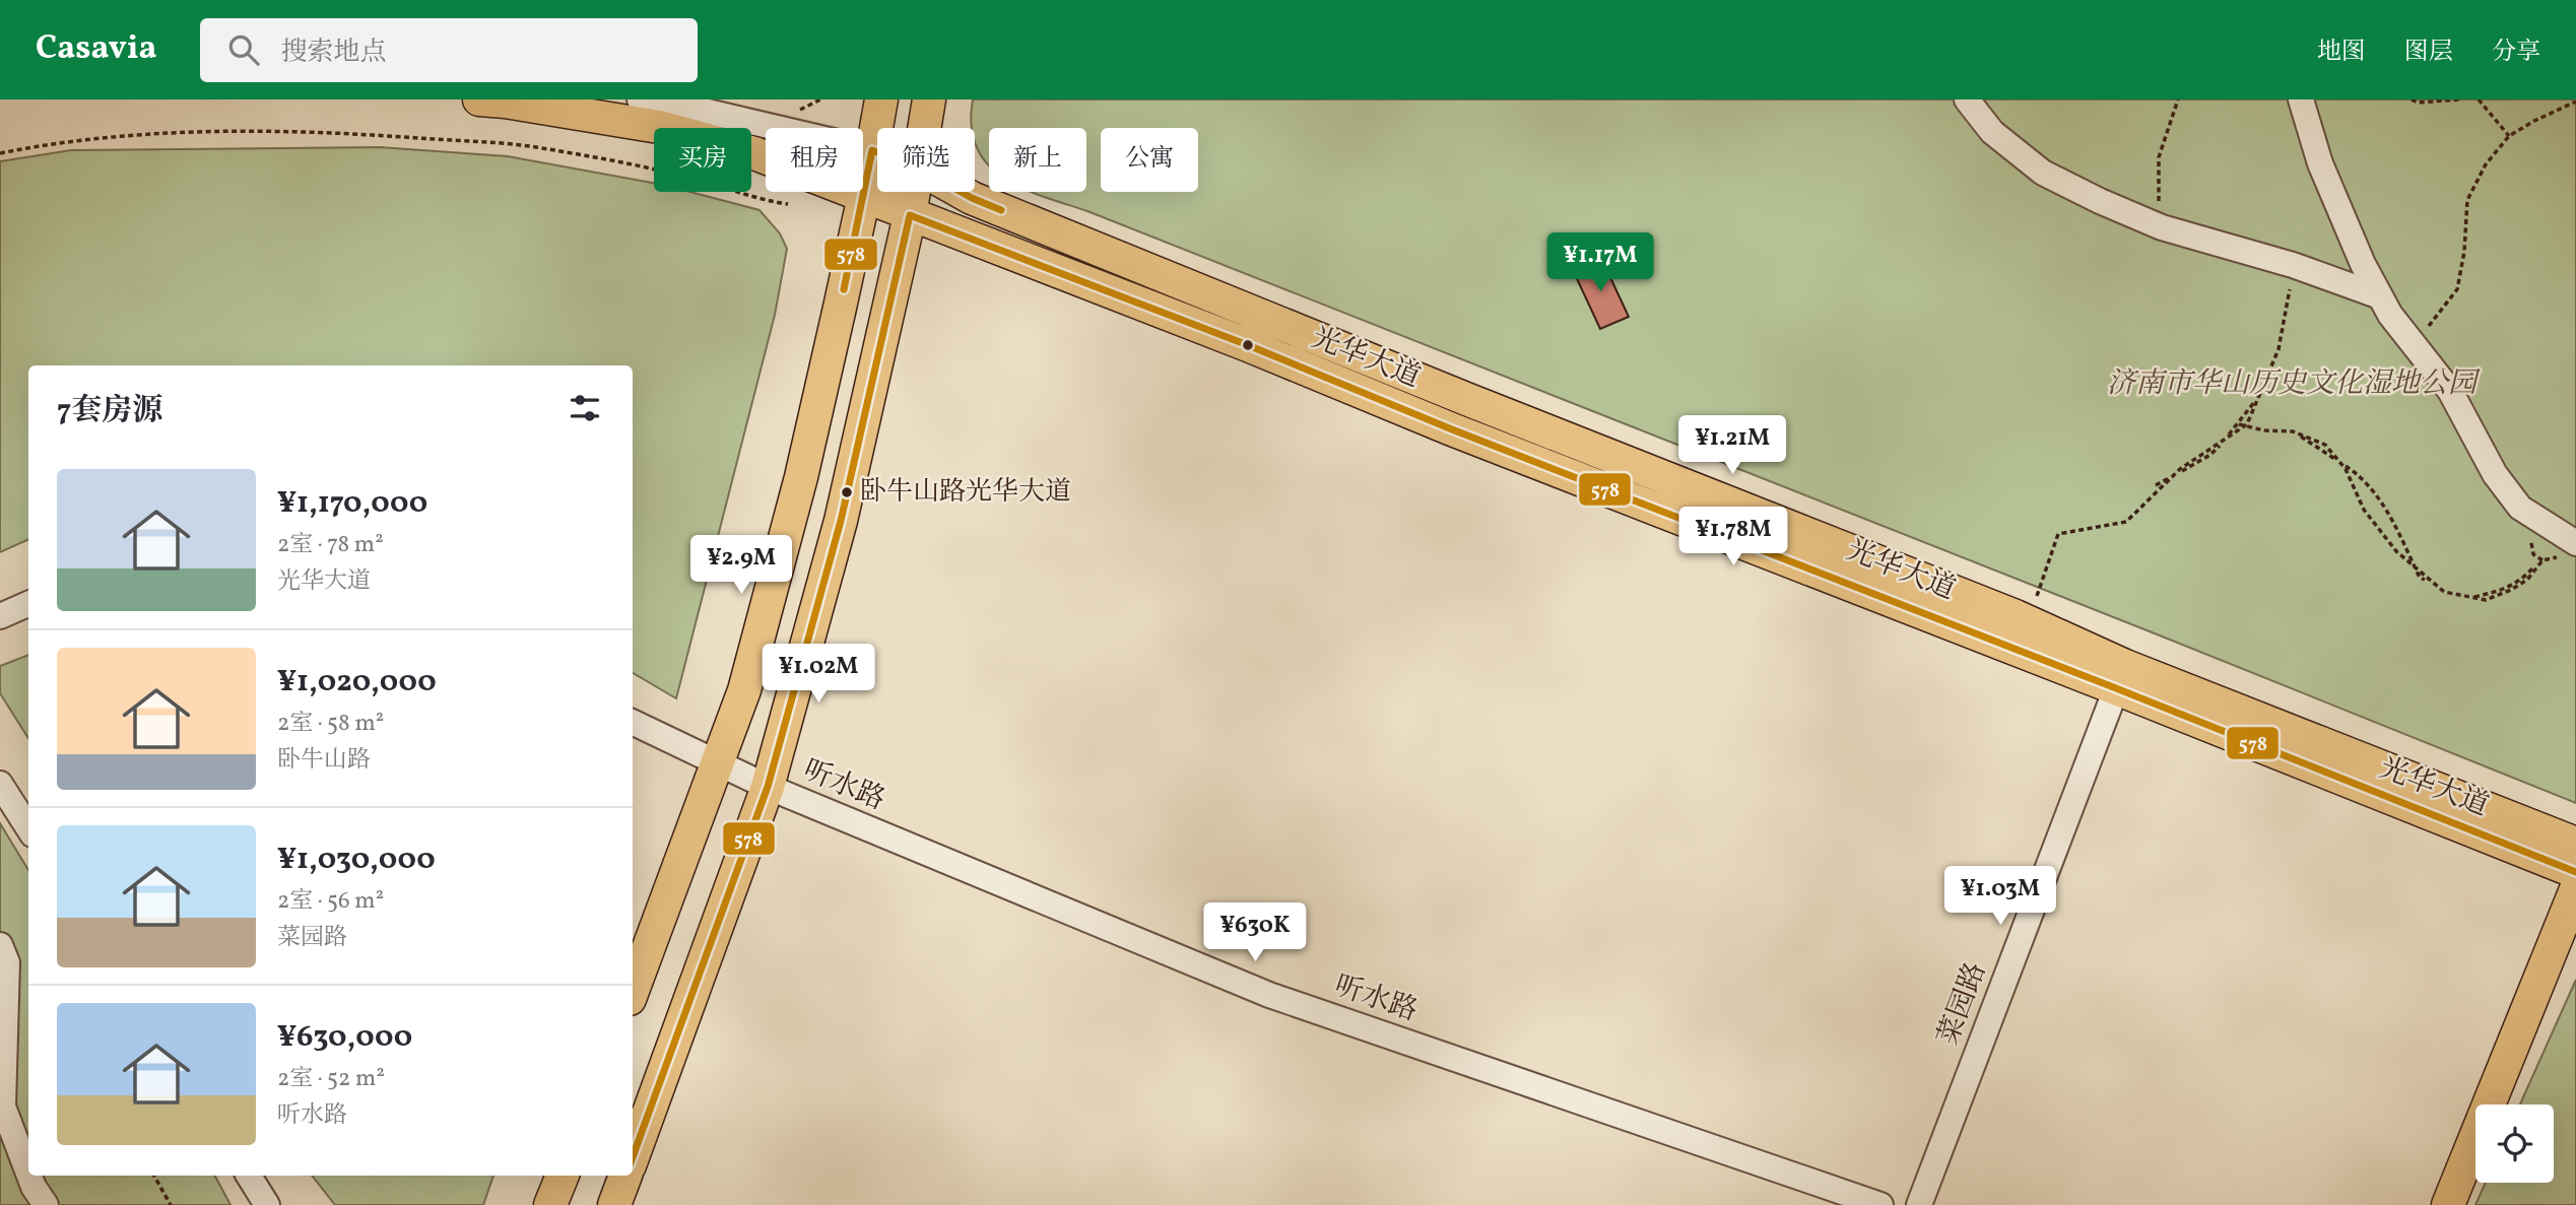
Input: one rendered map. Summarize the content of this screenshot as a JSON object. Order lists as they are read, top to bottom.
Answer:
{
  "streets": {
    "main road": ["光华大道"],
    "street": ["听水路", "菜园路"]
  },
  "crossings": [
    ["光华大道", "菜园路"]
  ],
  "parks": ["济南市华山历史文化湿地公园"],
  "places": ["卧牛山路光华大道"],
  "lines": ["transit line 578"],
  "page": {
    "header": "Casavia",
    "search": "搜索地点",
    "nav": ["地图", "图层", "分享"],
    "chip": [
      "买房",
      "租房",
      "筛选",
      "新上",
      "公寓"
    ],
    "price": [
      "¥1.17M",
      "¥1.21M",
      "¥1.78M",
      "¥2.9M",
      "¥1.02M",
      "¥1.03M",
      "¥630K"
    ],
    "heading": "7套房源",
    "list": [
      {
        "name": "¥1,170,000",
        "note": "2室 · 78 m² · 光华大道"
      },
      {
        "name": "¥1,020,000",
        "note": "2室 · 58 m² · 卧牛山路"
      },
      {
        "name": "¥1,030,000",
        "note": "2室 · 56 m² · 菜园路"
      },
      {
        "name": "¥630,000",
        "note": "2室 · 52 m² · 听水路"
      }
    ]
  }
}
